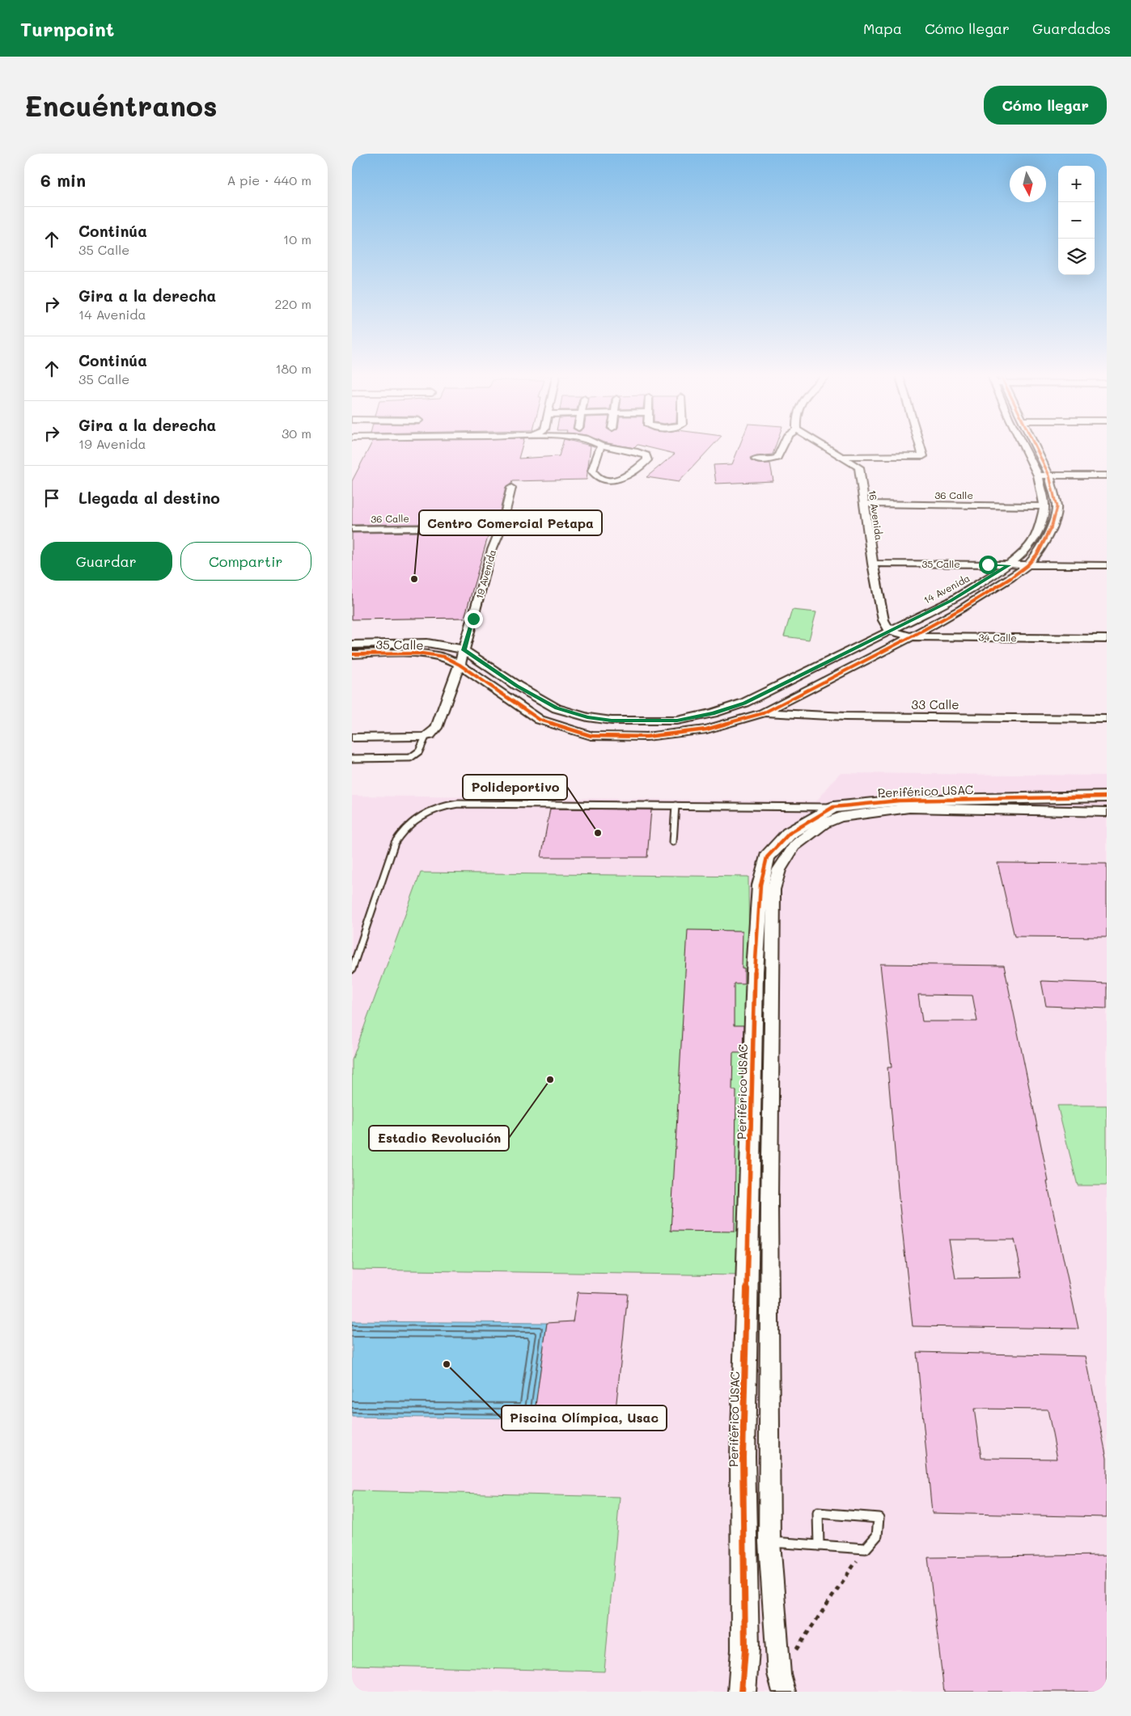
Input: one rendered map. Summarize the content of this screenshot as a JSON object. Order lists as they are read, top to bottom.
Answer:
{
  "streets": {
    "street": [
      "36 Calle",
      "16 Avenida",
      "35 Calle",
      "19 Avenida",
      "14 Avenida",
      "34 Calle",
      "33 Calle",
      "Periférico USAC"
    ]
  },
  "crossings": [
    ["36 Calle", "16 Avenida"],
    ["36 Calle", "19 Avenida"],
    ["36 Calle", "14 Avenida"],
    ["16 Avenida", "35 Calle"],
    ["16 Avenida", "14 Avenida"],
    ["16 Avenida", "34 Calle"],
    ["35 Calle", "19 Avenida"],
    ["35 Calle", "14 Avenida"],
    ["35 Calle", "33 Calle"],
    ["14 Avenida", "34 Calle"],
    ["14 Avenida", "33 Calle"]
  ],
  "places": [
    "Centro Comercial Petapa",
    "Polideportivo",
    "Estadio Revolución",
    "Piscina Olímpica, Usac"
  ],
  "north": "bottom",
  "page": {
    "header": "Turnpoint",
    "nav": ["Mapa", "Cómo llegar", "Guardados"],
    "buttons": [
      "Cómo llegar",
      ["Guardar", "Compartir"]
    ],
    "title": "Encuéntranos",
    "heading": ["6 min", "A pie · 440 m"],
    "map_buttons": ["+", "−"],
    "list": [
      ["Continúa", "35 Calle", "10 m"],
      ["Gira a la derecha", "14 Avenida", "220 m"],
      ["Continúa", "35 Calle", "180 m"],
      ["Gira a la derecha", "19 Avenida", "30 m"],
      "Llegada al destino"
    ]
  }
}
